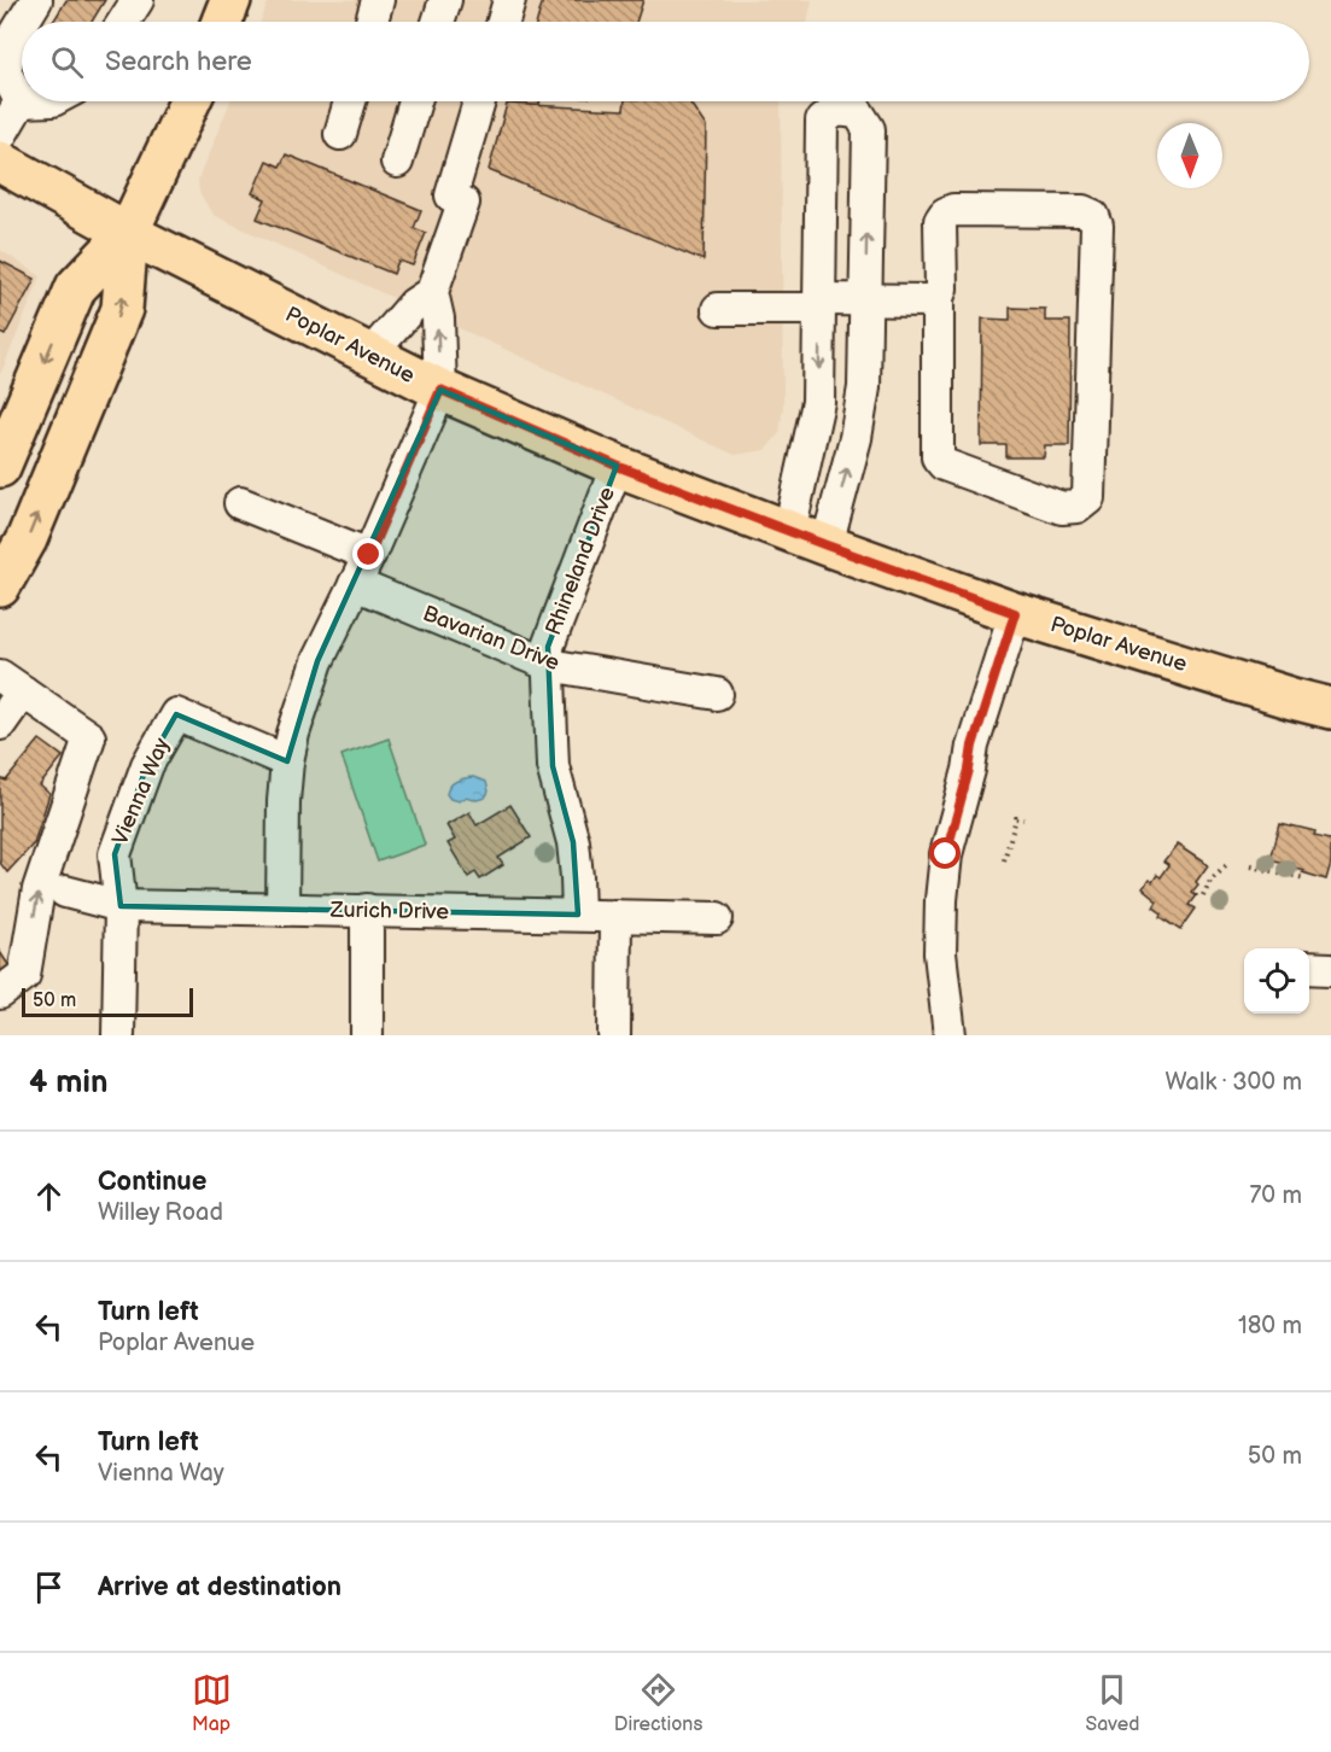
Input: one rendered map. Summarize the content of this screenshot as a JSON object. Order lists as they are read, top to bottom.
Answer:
{
  "streets": {
    "main road": ["Poplar Avenue"],
    "street": [
      "Rhineland Drive",
      "Bavarian Drive",
      "Vienna Way",
      "Zurich Drive"
    ]
  },
  "crossings": [
    ["Poplar Avenue", "Rhineland Drive"],
    ["Rhineland Drive", "Bavarian Drive"],
    ["Rhineland Drive", "Zurich Drive"],
    ["Vienna Way", "Zurich Drive"]
  ],
  "scale_bar": "50 m",
  "north": "bottom",
  "page": {
    "search": "Search here",
    "scale": "50 m",
    "heading": ["4 min", "Walk · 300 m"],
    "list": [
      ["Continue", "Willey Road", "70 m"],
      ["Turn left", "Poplar Avenue", "180 m"],
      ["Turn left", "Vienna Way", "50 m"],
      "Arrive at destination"
    ],
    "nav": ["Map", "Directions", "Saved"]
  }
}
